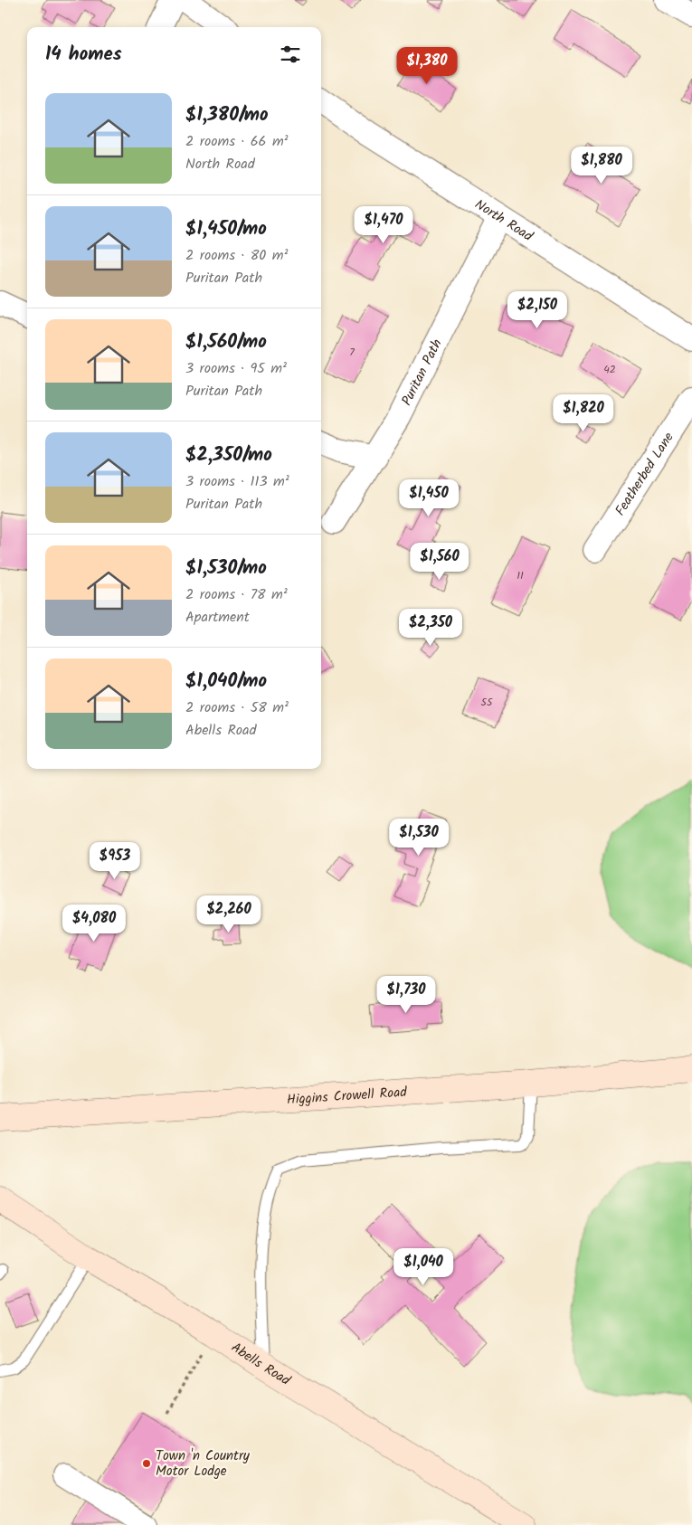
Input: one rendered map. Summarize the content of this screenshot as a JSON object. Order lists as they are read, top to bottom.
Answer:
{
  "streets": {
    "main road": ["Higgins Crowell Road", "Abells Road"],
    "street": ["North Road", "Puritan Path", "Featherbed Lane"]
  },
  "crossings": [
    ["North Road", "Puritan Path"]
  ],
  "places": ["Town 'n Country Motor Lodge"],
  "house_numbers": [
    "7",
    "42",
    "11",
    "55"
  ],
  "page": {
    "heading": "14 homes",
    "price": [
      "$1,380",
      "$1,880",
      "$1,470",
      "$2,150",
      "$1,820",
      "$1,450",
      "$1,560",
      "$2,350",
      "$1,530",
      "$953",
      "$2,260",
      "$4,080",
      "$1,730",
      "$1,040"
    ],
    "list": [
      {
        "name": "$1,380/mo",
        "note": "2 rooms · 66 m² · North Road"
      },
      {
        "name": "$1,450/mo",
        "note": "2 rooms · 80 m² · Puritan Path"
      },
      {
        "name": "$1,560/mo",
        "note": "3 rooms · 95 m² · Puritan Path"
      },
      {
        "name": "$2,350/mo",
        "note": "3 rooms · 113 m² · Puritan Path"
      },
      {
        "name": "$1,530/mo",
        "note": "2 rooms · 78 m² · Apartment"
      },
      {
        "name": "$1,040/mo",
        "note": "2 rooms · 58 m² · Abells Road"
      }
    ]
  }
}
